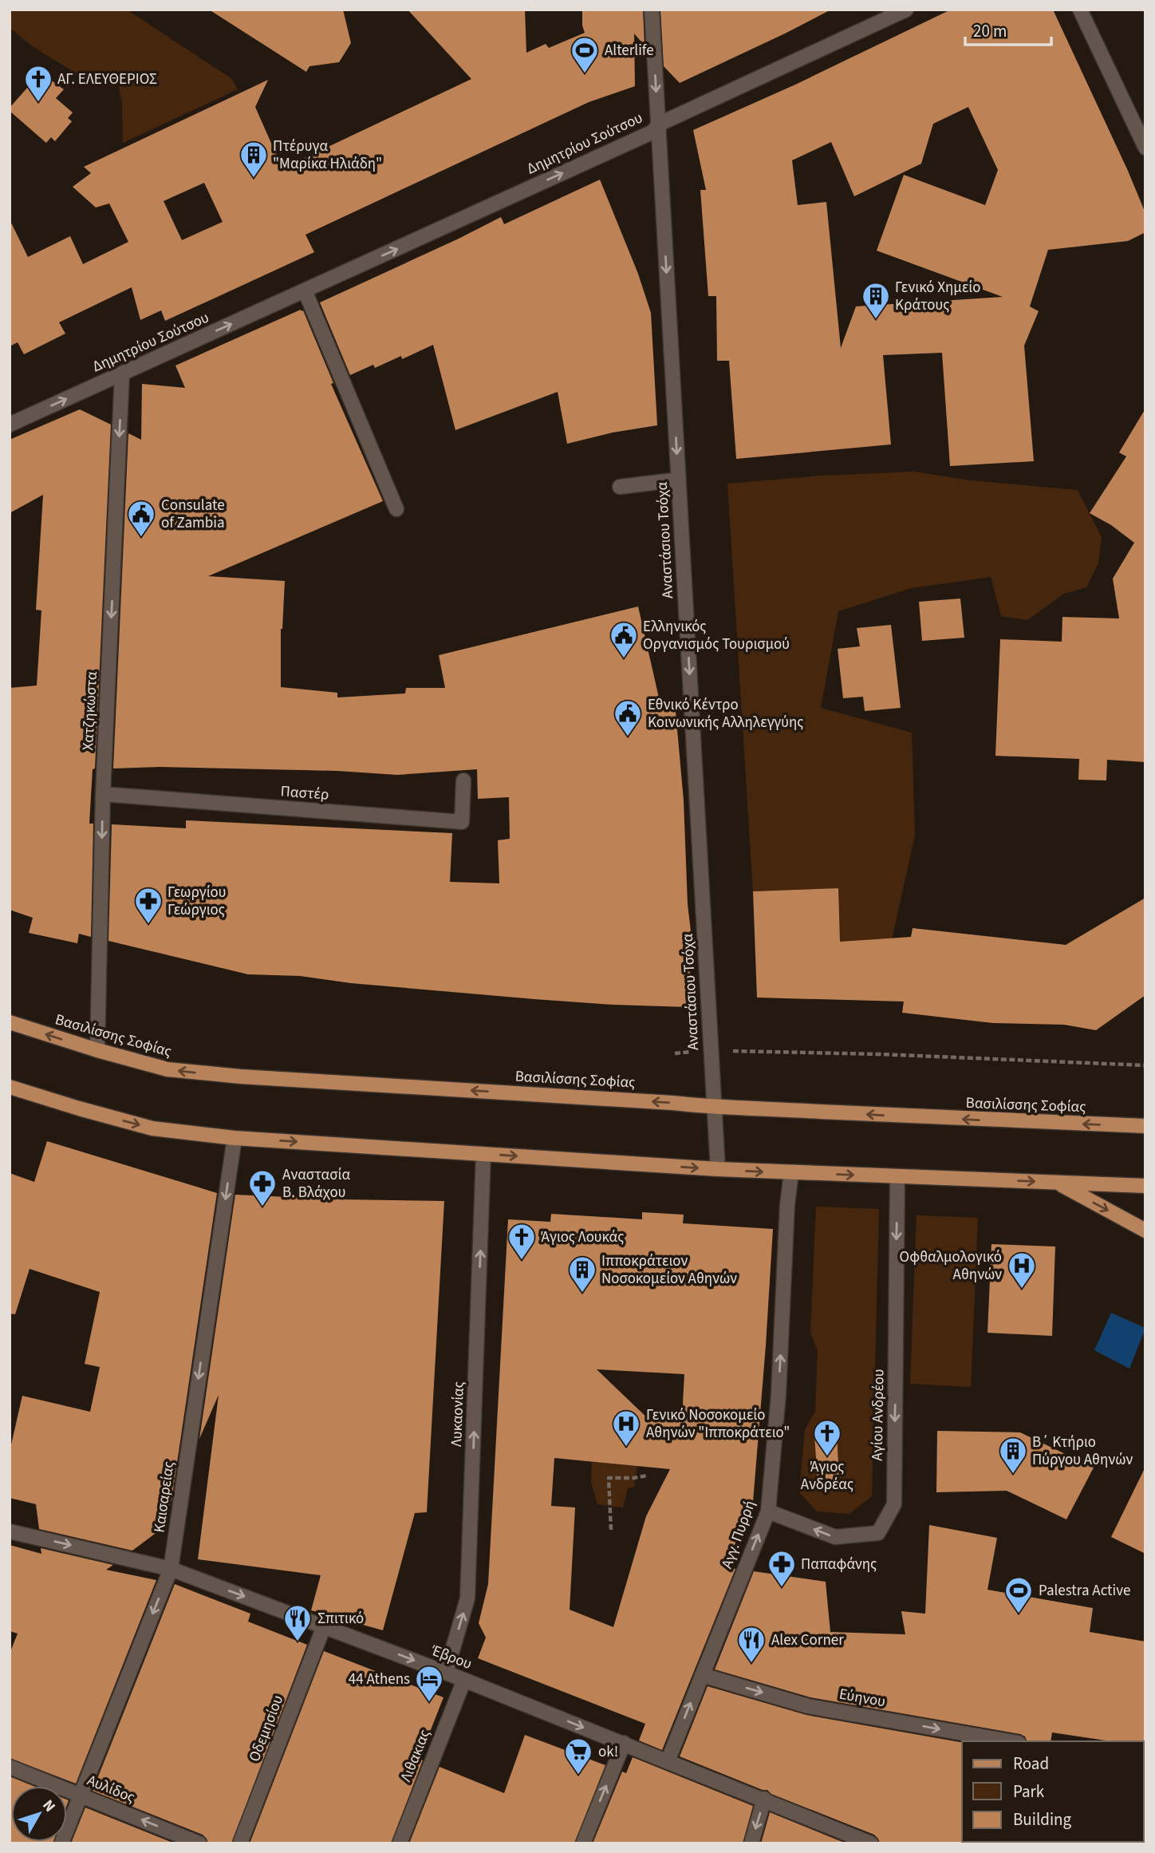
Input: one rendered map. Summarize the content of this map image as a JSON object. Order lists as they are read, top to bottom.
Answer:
{
  "streets": {
    "main road": ["Βασιλίσσης Σοφίας"],
    "street": [
      "Δημητρίου Σούτσου",
      "Αναστάσιου Τσόχα",
      "Χατζηκώστα",
      "Παστέρ",
      "Λυκαονίας",
      "Αγίου Ανδρέου",
      "Καισαρείας",
      "Αγγ. Πυρρή",
      "Έβρου",
      "Εύηνου",
      "Οδεμησίου",
      "Λιθακιας",
      "Αυλίδος"
    ]
  },
  "crossings": [
    ["Δημητρίου Σούτσου", "Αναστάσιου Τσόχα"],
    ["Δημητρίου Σούτσου", "Χατζηκώστα"],
    ["Αναστάσιου Τσόχα", "Βασιλίσσης Σοφίας"],
    ["Χατζηκώστα", "Παστέρ"],
    ["Χατζηκώστα", "Βασιλίσσης Σοφίας"],
    ["Λυκαονίας", "Έβρου"],
    ["Αγίου Ανδρέου", "Αγγ. Πυρρή"],
    ["Καισαρείας", "Έβρου"],
    ["Καισαρείας", "Αυλίδος"],
    ["Αγγ. Πυρρή", "Έβρου"],
    ["Αγγ. Πυρρή", "Εύηνου"],
    ["Έβρου", "Οδεμησίου"],
    ["Έβρου", "Λιθακιας"]
  ],
  "one_way": [
    "Δημητρίου Σούτσου",
    "Αναστάσιου Τσόχα",
    "Χατζηκώστα",
    "Λυκαονίας",
    "Καισαρείας",
    "Αγγ. Πυρρή",
    "Έβρου",
    "Εύηνου",
    "Αυλίδος"
  ],
  "places": {
    "sports": ["Alterlife", "Palestra Active"],
    "church": ["ΑΓ. ΕΛΕΥΘΕΡΙΟΣ", "Άγιος Λουκάς", "Άγιος Ανδρέας"],
    "building": [
      "Πτέρυγα \"Μαρίκα Ηλιάδη\"",
      "Γενικό Χημείο Κράτους",
      "Ιπποκράτειον Νοσοκομείον Αθηνών",
      "Β΄ Κτήριο Πύργου Αθηνών"
    ],
    "public building": ["Consulate of Zambia", "Ελληνικός Οργανισμός Τουρισμού", "Εθνικό Κέντρο Κοινωνικής Αλληλεγγύης"],
    "pharmacy": ["Γεωργίου Γεώργιος", "Αναστασία Β. Βλάχου", "Παπαφάνης"],
    "hospital": ["Οφθαλμολογικό Αθηνών", "Γενικό Νοσοκομείο Αθηνών \"Ιπποκράτειο\""],
    "restaurant": ["Σπιτικό", "Alex Corner"],
    "hotel": ["44 Athens"],
    "supermarket": ["ok!"]
  },
  "legend": ["Road", "Park", "Building"],
  "scale_bar": "20 m",
  "north": "top right"
}
